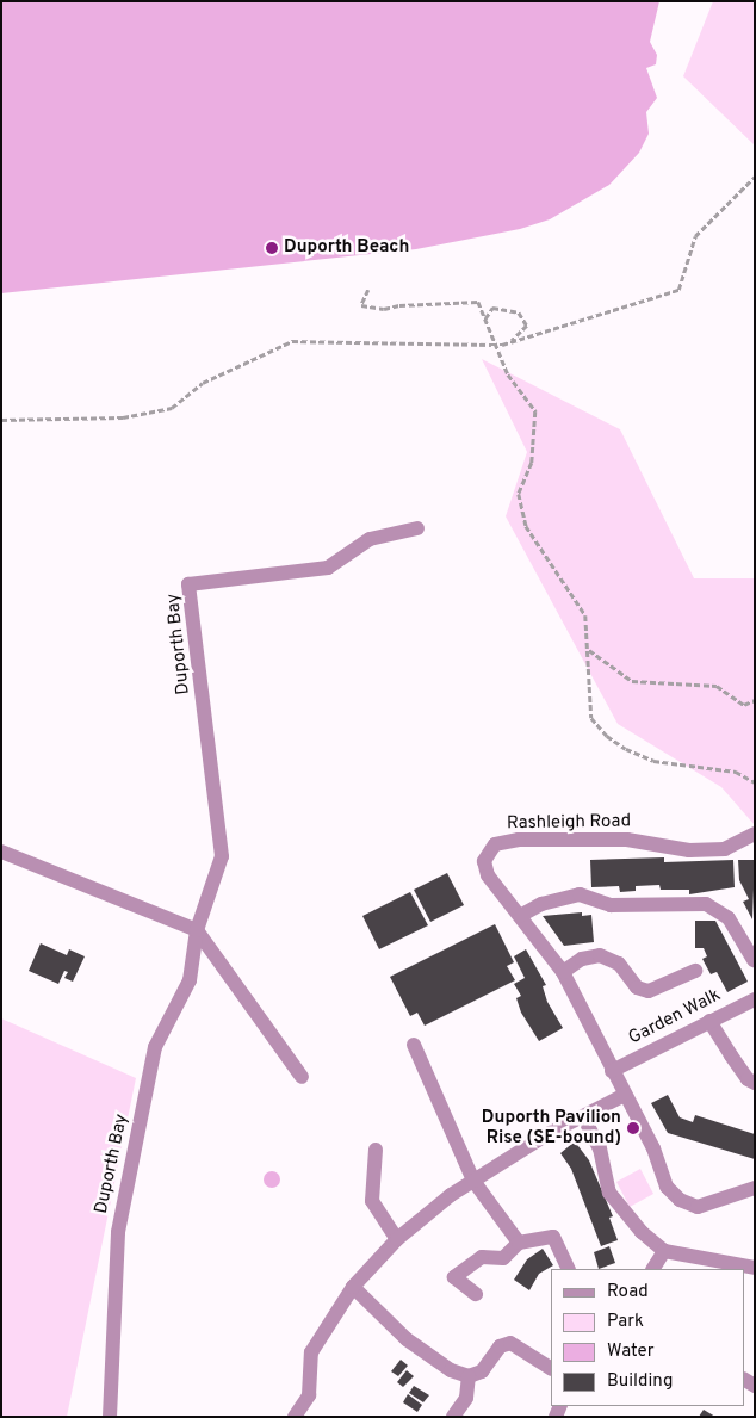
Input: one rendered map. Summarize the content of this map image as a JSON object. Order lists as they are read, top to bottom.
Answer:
{
  "streets": {
    "street": ["Duporth Bay", "Rashleigh Road", "Garden Walk"]
  },
  "crossings": [
    ["Rashleigh Road", "Garden Walk"]
  ],
  "places": ["Duporth Beach", "Duporth Pavilion Rise (SE-bound)"],
  "legend": [
    "Road",
    "Park",
    "Water",
    "Building"
  ]
}
